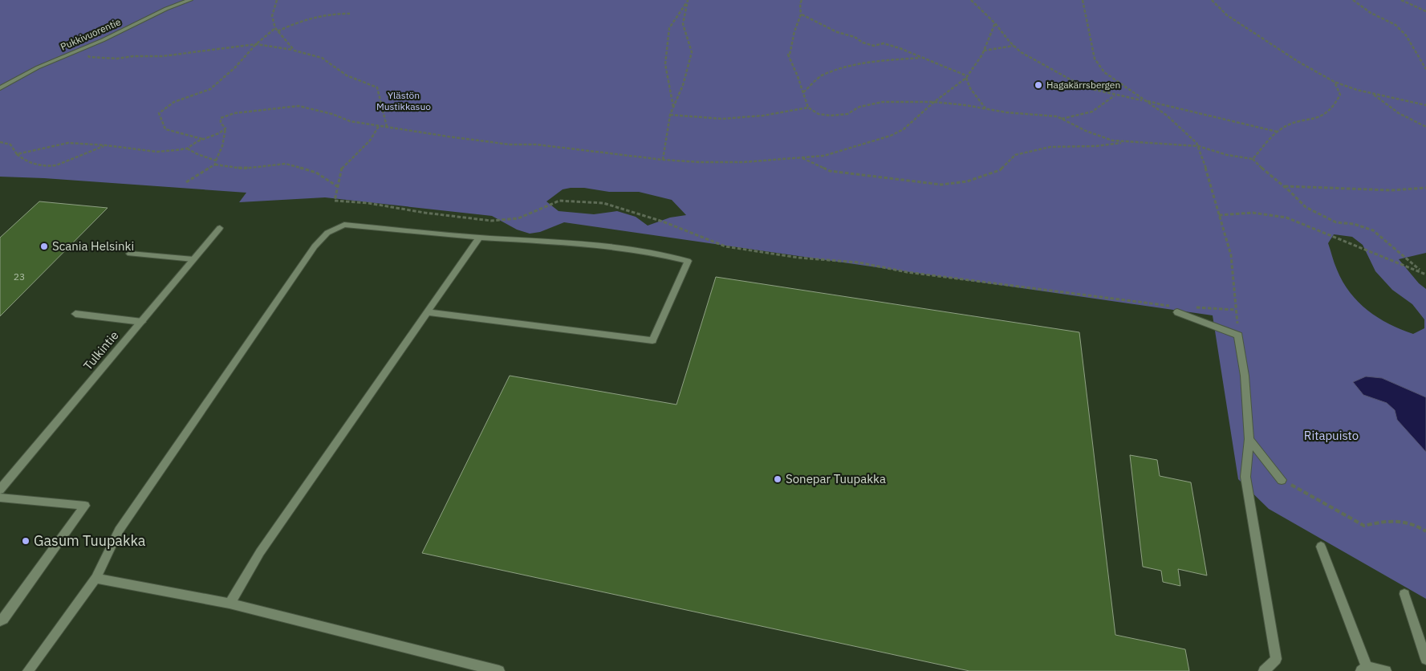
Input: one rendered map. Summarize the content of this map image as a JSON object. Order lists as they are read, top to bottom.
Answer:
{
  "streets": {
    "street": ["Pukkivuorentie", "Tulkintie"]
  },
  "parks": ["Ylästön Mustikkasuo", "Ritapuisto"],
  "places": [
    "Hagakärrsbergen",
    "Scania Helsinki",
    "Sonepar Tuupakka",
    "Gasum Tuupakka"
  ],
  "house_numbers": ["23"]
}
